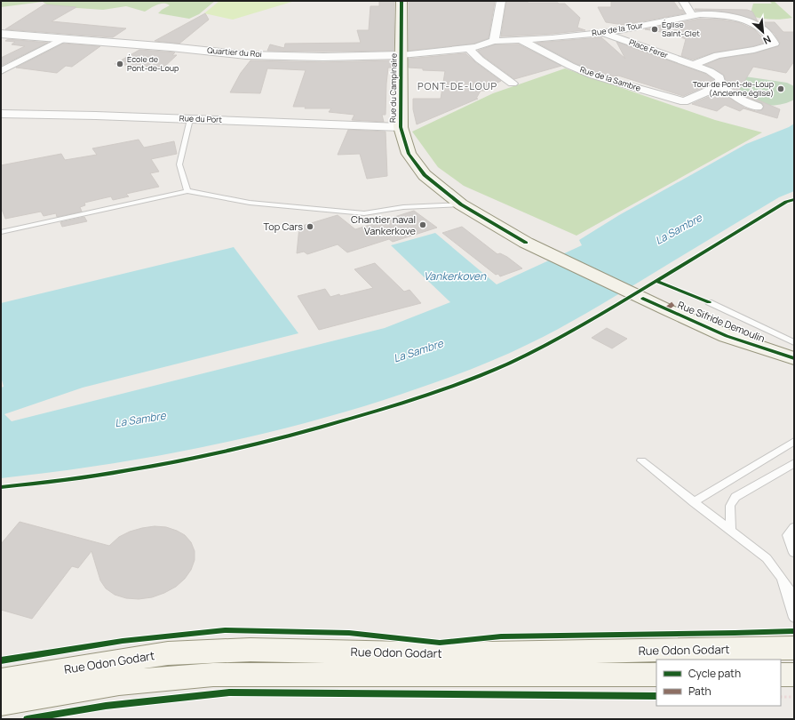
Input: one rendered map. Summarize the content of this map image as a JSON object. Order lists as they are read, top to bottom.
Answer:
{
  "streets": {
    "main road": ["Rue du Campinaire", "Rue Sifride Demoulin", "Rue Odon Godart"],
    "street": [
      "Rue de la Tour",
      "Place Ferer",
      "Quartier du Roi",
      "Rue de la Sambre",
      "Rue du Port"
    ]
  },
  "crossings": [
    ["Rue de la Tour", "Place Ferer"],
    ["Rue de la Tour", "Quartier du Roi"],
    ["Rue de la Tour", "Rue de la Sambre"],
    ["Quartier du Roi", "Rue du Campinaire"],
    ["Rue du Campinaire", "Rue du Port"],
    ["Rue du Campinaire", "Rue Sifride Demoulin"]
  ],
  "districts": ["PONT-DE-LOUP"],
  "water": ["La Sambre", "Vankerkoven"],
  "places": [
    "Église Saint-Clet",
    "Ècole de Pont-de-Loup",
    "Tour de Pont-de-Loup (Ancienne église)",
    "Chantier naval Vankerkove",
    "Top Cars"
  ],
  "legend": ["Cycle path", "Path"],
  "north": "bottom right"
}
